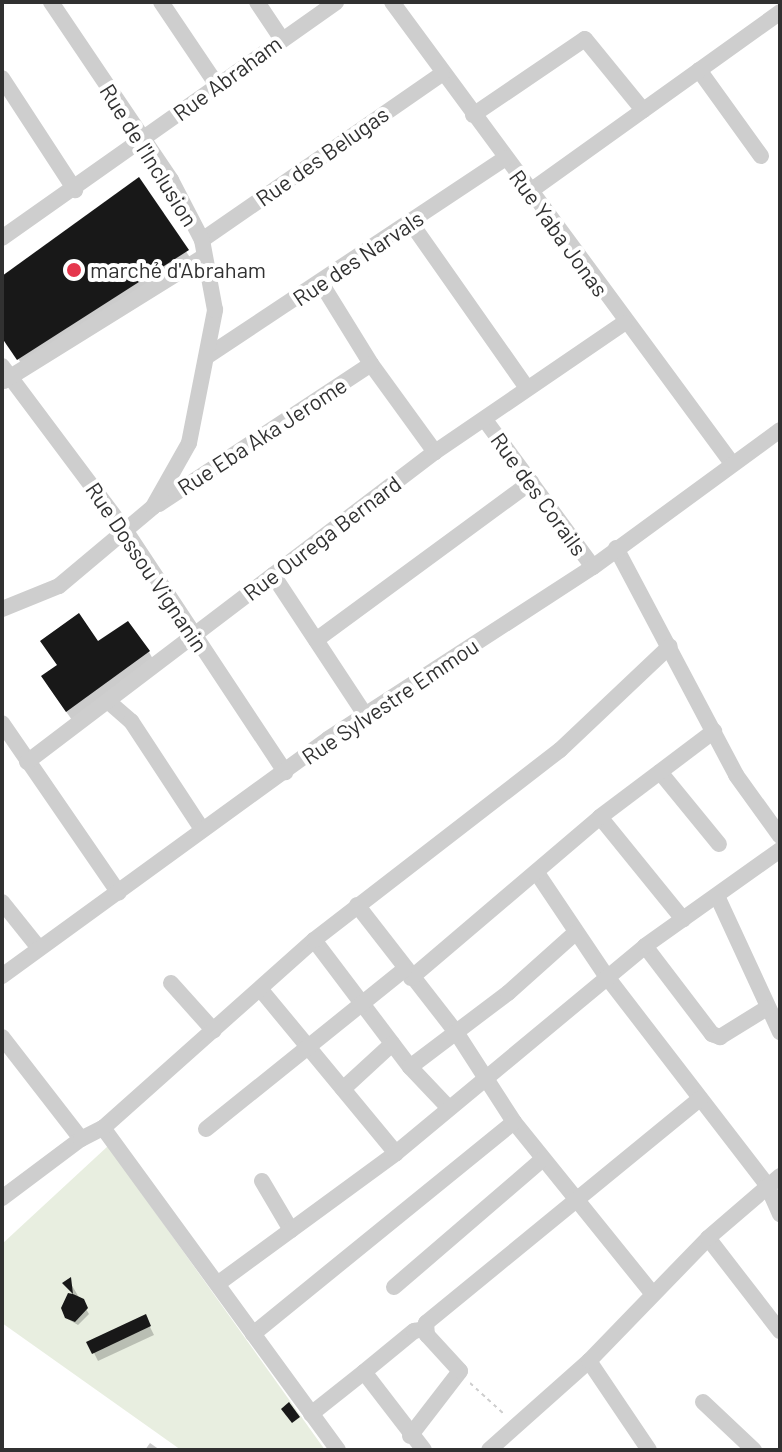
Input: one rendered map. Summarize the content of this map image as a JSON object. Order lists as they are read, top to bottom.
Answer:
{
  "streets": {
    "street": [
      "Rue Abraham",
      "Rue de l'Inclusion",
      "Rue des Belugas",
      "Rue Yaba Jonas",
      "Rue des Narvals",
      "Rue Eba Aka Jerome",
      "Rue des Corails",
      "Rue Ourega Bernard",
      "Rue Dossou Vignanin",
      "Rue Sylvestre Emmou"
    ]
  },
  "crossings": [
    ["Rue Abraham", "Rue de l'Inclusion"],
    ["Rue de l'Inclusion", "Rue des Belugas"],
    ["Rue de l'Inclusion", "Rue des Narvals"],
    ["Rue de l'Inclusion", "Rue Eba Aka Jerome"],
    ["Rue de l'Inclusion", "Rue Dossou Vignanin"],
    ["Rue des Belugas", "Rue Yaba Jonas"],
    ["Rue Yaba Jonas", "Rue des Narvals"],
    ["Rue Yaba Jonas", "Rue Ourega Bernard"],
    ["Rue Yaba Jonas", "Rue Sylvestre Emmou"],
    ["Rue des Corails", "Rue Ourega Bernard"],
    ["Rue des Corails", "Rue Sylvestre Emmou"],
    ["Rue Ourega Bernard", "Rue Dossou Vignanin"],
    ["Rue Dossou Vignanin", "Rue Sylvestre Emmou"]
  ],
  "places": ["marché d'Abraham"]
}
